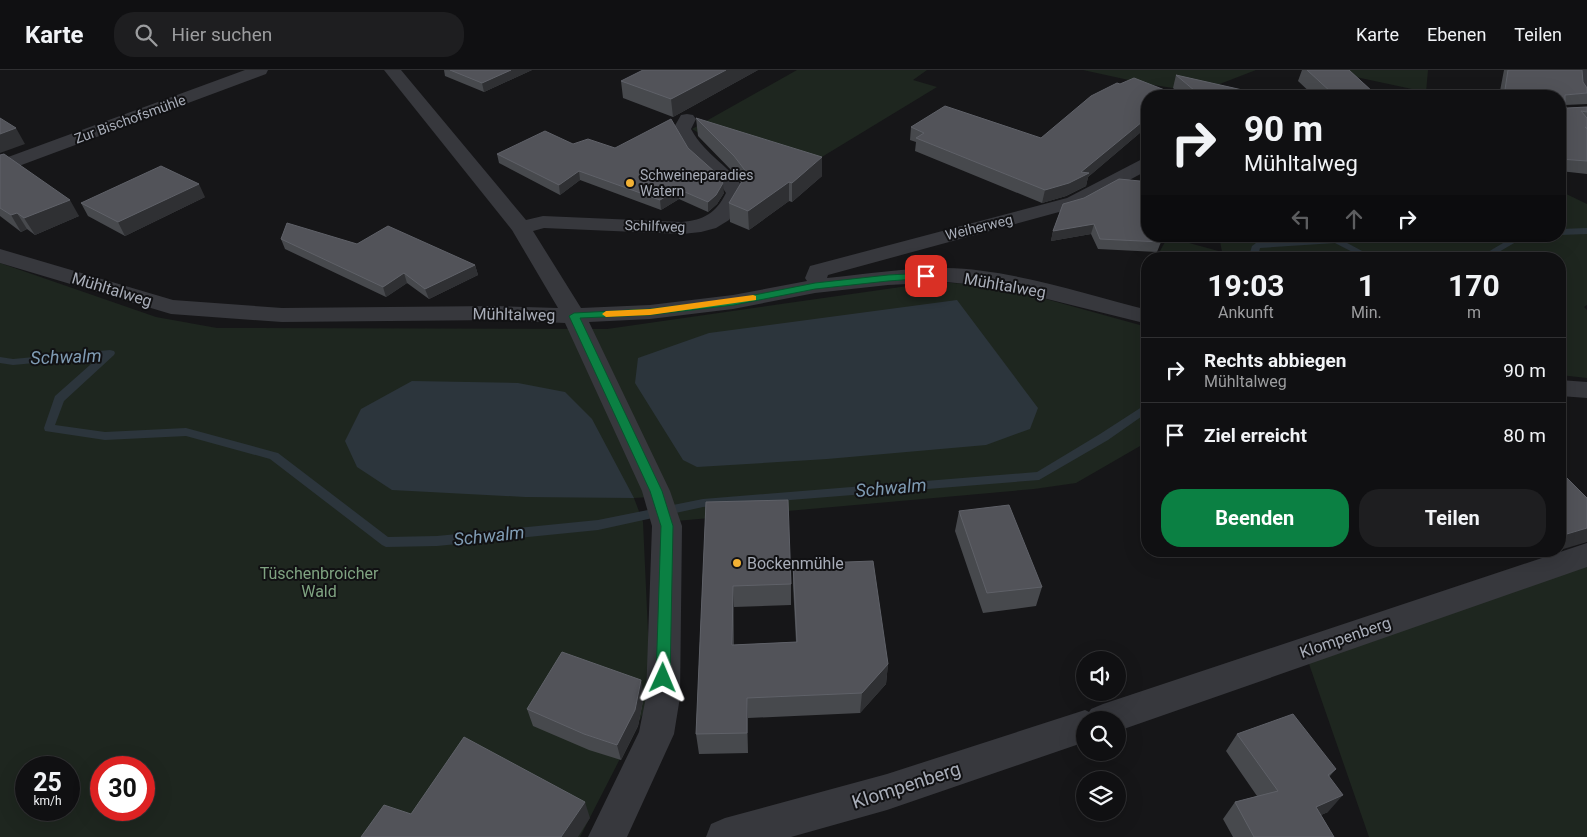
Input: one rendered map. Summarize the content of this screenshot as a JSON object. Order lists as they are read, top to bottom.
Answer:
{
  "streets": {
    "street": [
      "Zur Bischofsmühle",
      "Schilfweg",
      "Weiherweg",
      "Mühltalweg",
      "Klompenberg"
    ]
  },
  "crossings": [
    ["Weiherweg", "Mühltalweg"]
  ],
  "water": ["Schwalm"],
  "parks": ["Tüschenbroicher Wald"],
  "places": ["Schweineparadies Watern", "Bockenmühle"],
  "page": {
    "header": "Karte",
    "search": "Hier suchen",
    "nav": ["Karte", "Ebenen", "Teilen"],
    "turn": ["90 m", "Mühltalweg"],
    "eta": [
      "19:03",
      "Ankunft",
      "1",
      "Min.",
      "170",
      "m"
    ],
    "list": [
      {
        "name": "Rechts abbiegen",
        "note": "Mühltalweg",
        "value": "90 m"
      },
      {
        "name": "Ziel erreicht",
        "value": "80 m"
      }
    ],
    "buttons": ["Beenden", "Teilen"],
    "speed": "25 km/h",
    "limit": "30"
  }
}
